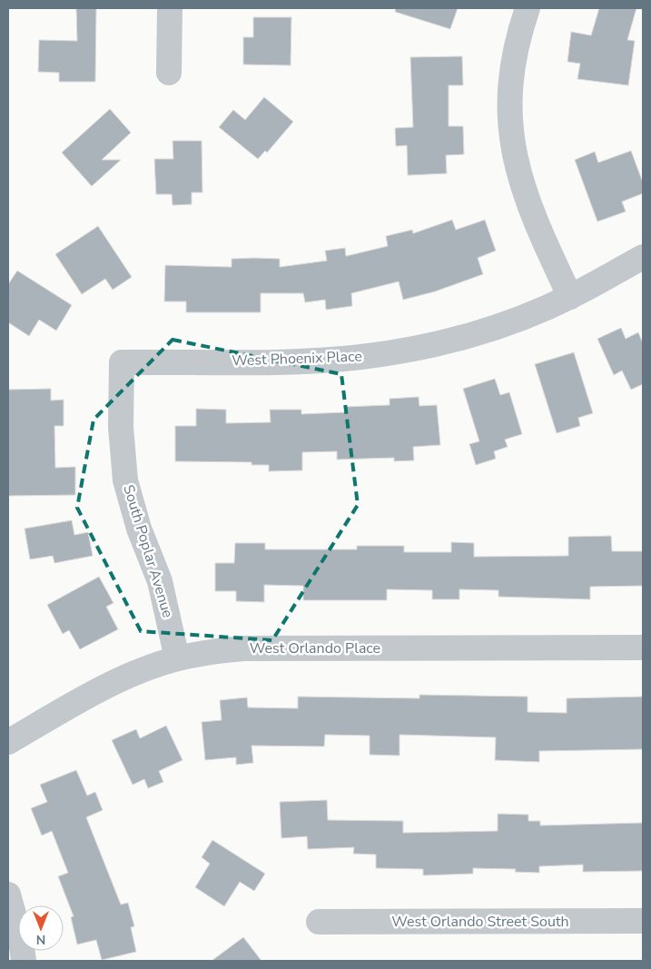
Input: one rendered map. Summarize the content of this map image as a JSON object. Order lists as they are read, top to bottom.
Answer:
{
  "streets": {
    "street": [
      "West Phoenix Place",
      "South Poplar Avenue",
      "West Orlando Place",
      "West Orlando Street South"
    ]
  },
  "crossings": [
    ["West Phoenix Place", "South Poplar Avenue"],
    ["South Poplar Avenue", "West Orlando Place"]
  ],
  "north": "bottom"
}
